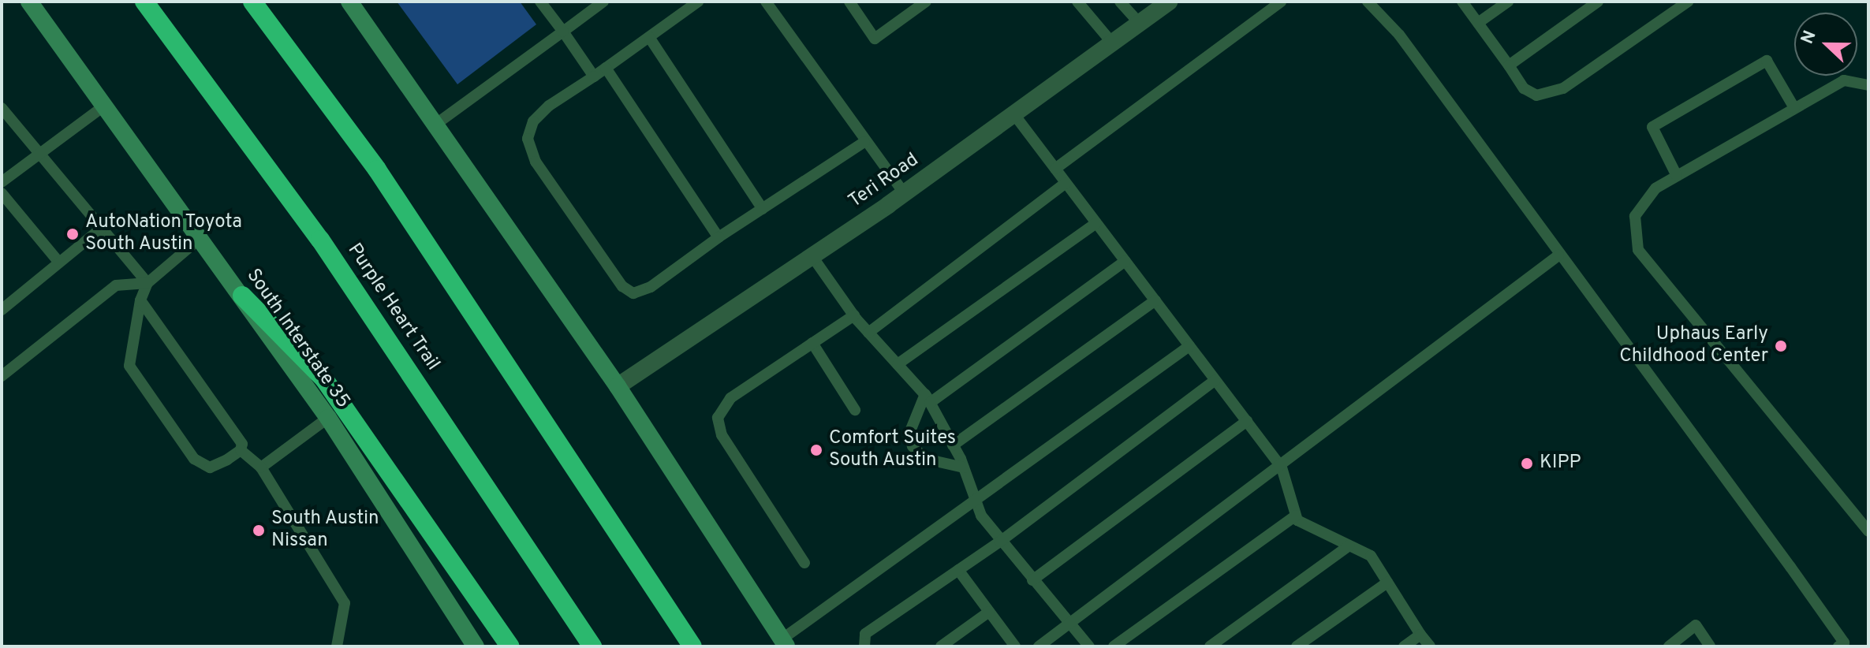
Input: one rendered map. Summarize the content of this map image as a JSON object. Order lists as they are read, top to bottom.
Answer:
{
  "streets": {
    "highway": ["Purple Heart Trail"],
    "main road": ["South Interstate 35"],
    "street": ["Teri Road"]
  },
  "places": [
    "AutoNation Toyota South Austin",
    "Uphaus Early Childhood Center",
    "Comfort Suites South Austin",
    "KIPP",
    "South Austin Nissan"
  ],
  "north": "left"
}
